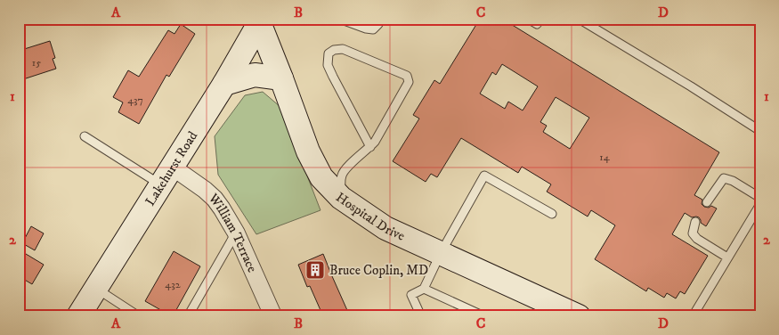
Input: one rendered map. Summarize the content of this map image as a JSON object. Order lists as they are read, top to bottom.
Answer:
{
  "streets": {
    "street": ["Lakehurst Road", "Hospital Drive", "William Terrace"]
  },
  "crossings": [
    ["Lakehurst Road", "Hospital Drive"],
    ["Lakehurst Road", "William Terrace"]
  ],
  "places": {
    "building": ["Bruce Coplin, MD"]
  },
  "house_numbers": [
    "15",
    "437",
    "14",
    "432"
  ],
  "grid": {
    "columns": [
      "A",
      "B",
      "C",
      "D"
    ],
    "rows": ["1", "2"]
  }
}
